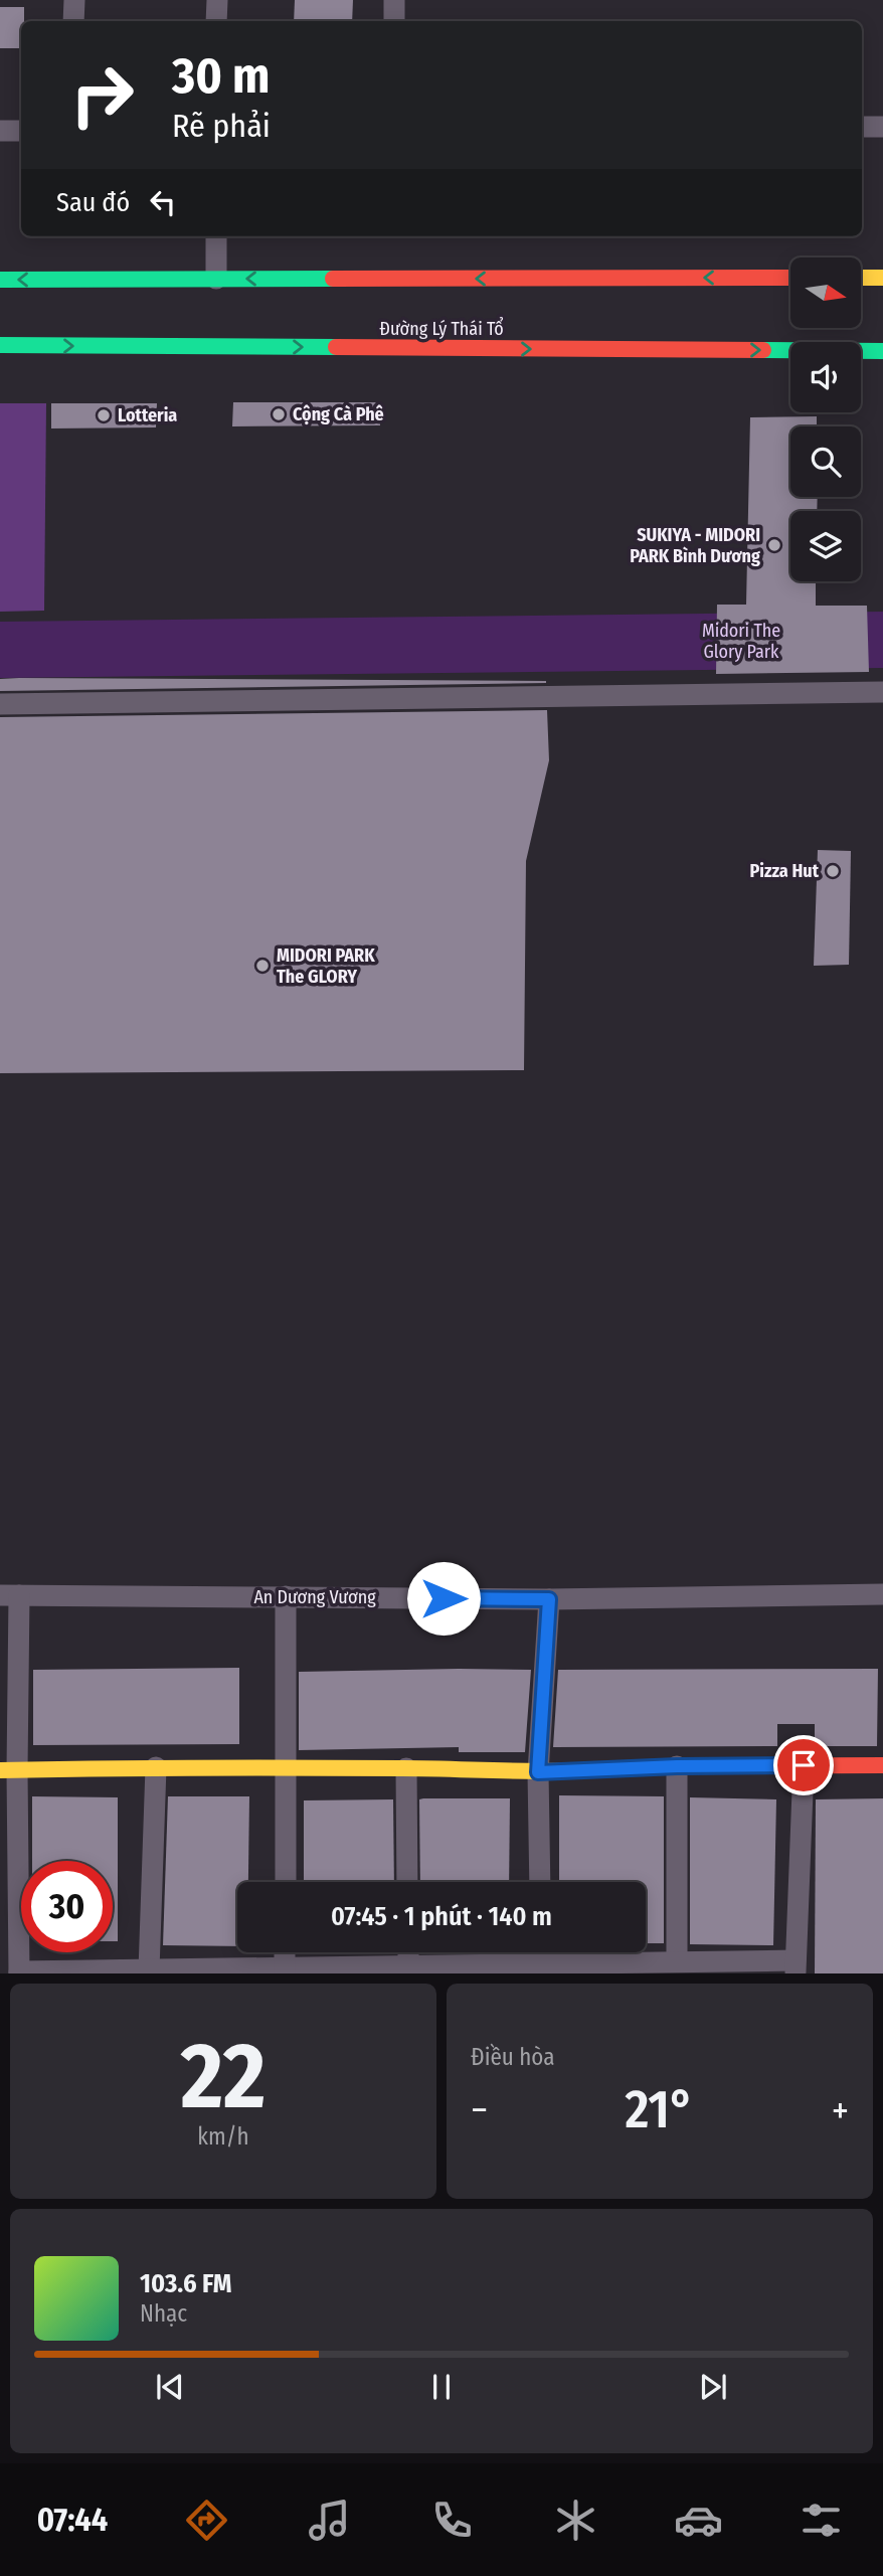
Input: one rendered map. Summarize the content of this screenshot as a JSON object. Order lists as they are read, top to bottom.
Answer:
{
  "streets": {
    "street": ["Đường Lý Thái Tổ", "An Dương Vương"]
  },
  "parks": ["Midori The Glory Park"],
  "places": [
    "Cộng Cà Phê",
    "Lotteria",
    "SUKIYA - MIDORI PARK Bình Dương",
    "Pizza Hut",
    "MIDORI PARK The GLORY"
  ],
  "north": "right",
  "page": {
    "turn": ["30 m", "Rẽ phải"],
    "then": "Sau đó",
    "limit": "30",
    "trip": "07:45 · 1 phút · 140 m",
    "tile": [
      ["22", "km/h"],
      "Điều hòa"
    ],
    "heat": ["−", "21°", "+"],
    "song": ["103.6 FM", "Nhạc"],
    "tabs": "07:44"
  }
}
